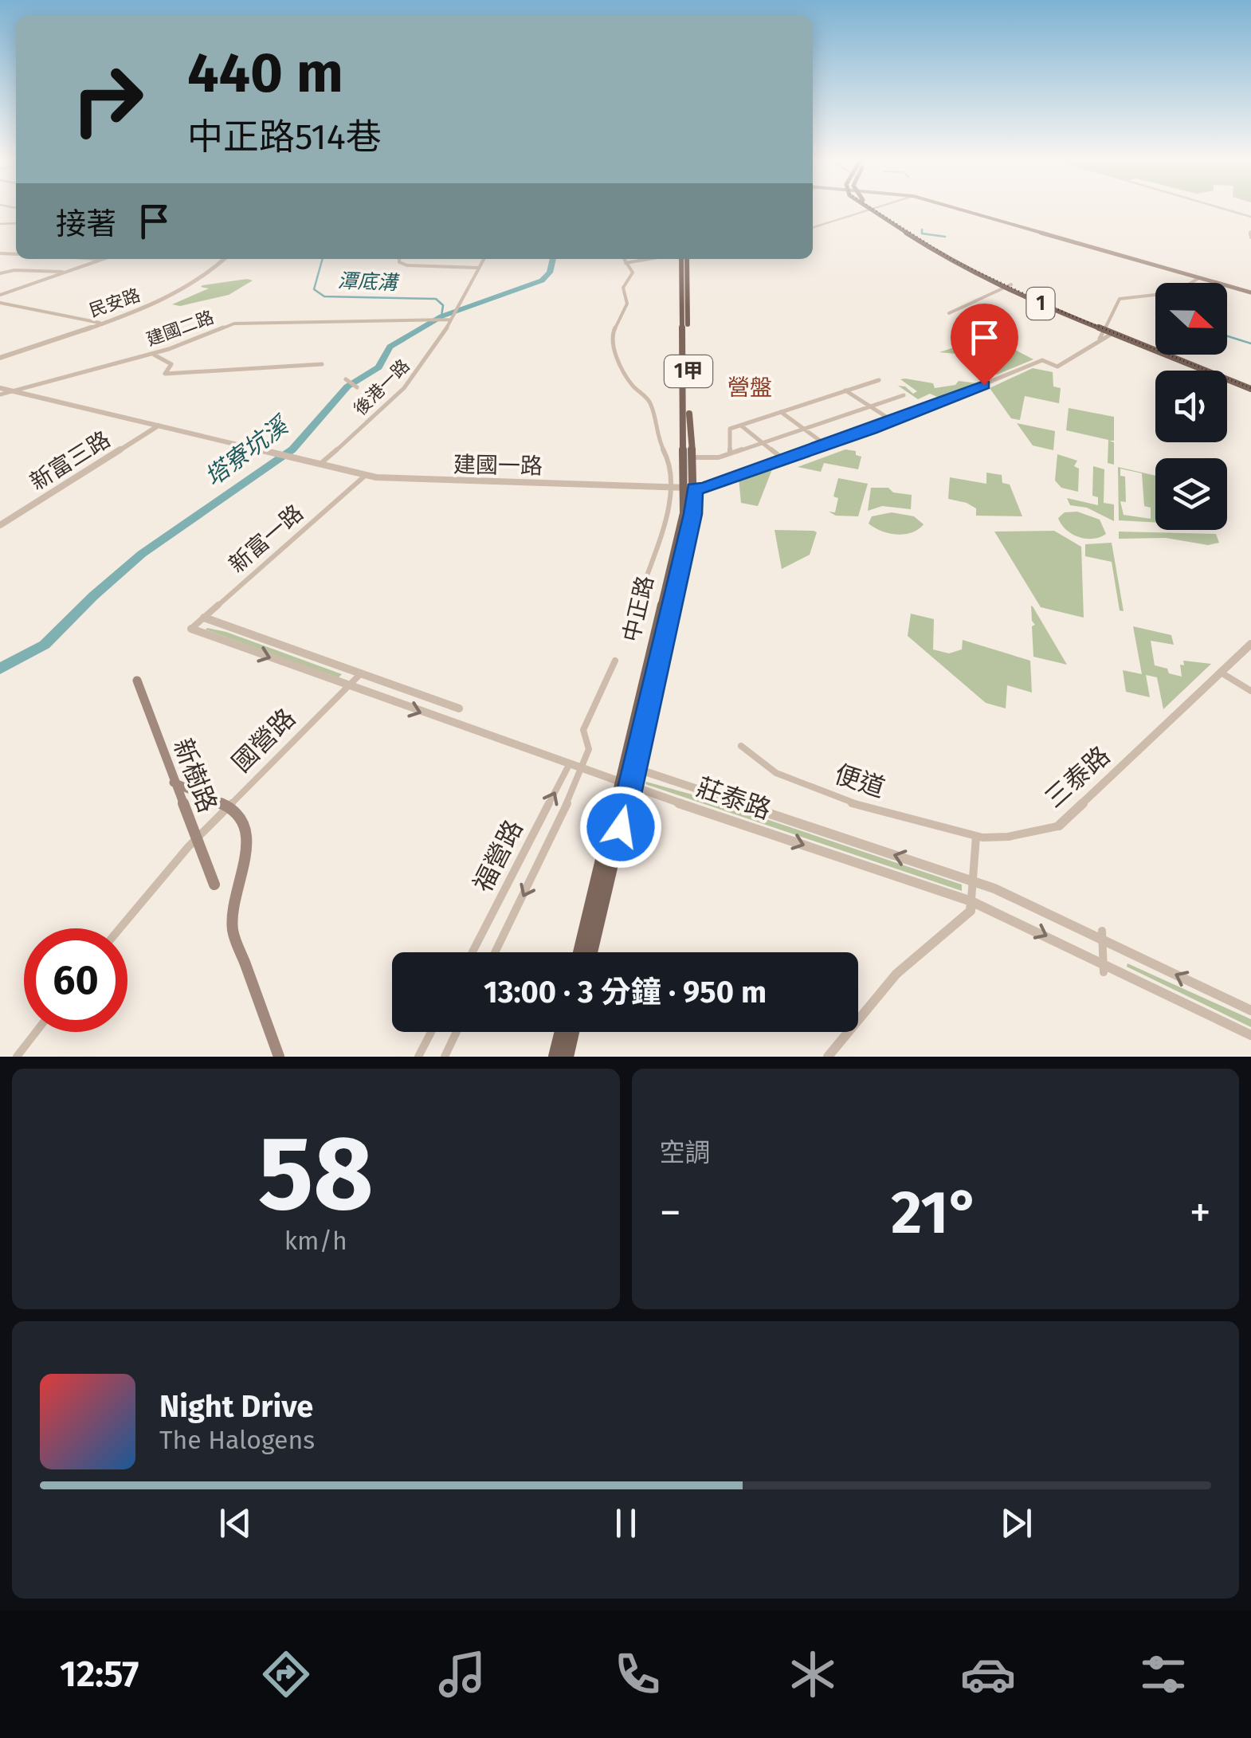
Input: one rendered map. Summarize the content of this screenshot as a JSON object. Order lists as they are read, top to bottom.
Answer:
{
  "streets": {
    "main road": [
      "1",
      "1甲",
      "中正路",
      "新樹路"
    ],
    "street": [
      "民安路",
      "建國二路",
      "後港一路",
      "新富三路",
      "建國一路",
      "新富一路",
      "國營路",
      "三泰路",
      "便道",
      "莊泰路",
      "福營路"
    ]
  },
  "crossings": [
    ["建國二路", "後港一路"],
    ["後港一路", "建國一路"],
    ["新富三路", "建國一路"],
    ["建國一路", "新富一路"],
    ["建國一路", "中正路"],
    ["新富一路", "莊泰路"],
    ["中正路", "莊泰路"],
    ["國營路", "新樹路"],
    ["國營路", "莊泰路"],
    ["三泰路", "便道"],
    ["莊泰路", "福營路"]
  ],
  "districts": ["營盤"],
  "water": ["潭底溝", "塔寮坑溪"],
  "north": "right",
  "page": {
    "turn": ["440 m", "中正路514巷"],
    "then": "接著",
    "limit": "60",
    "trip": "13:00 · 3 分鐘 · 950 m",
    "tile": [
      ["58", "km/h"],
      "空調"
    ],
    "heat": ["−", "21°", "+"],
    "song": ["Night Drive", "The Halogens"],
    "tabs": "12:57"
  }
}
